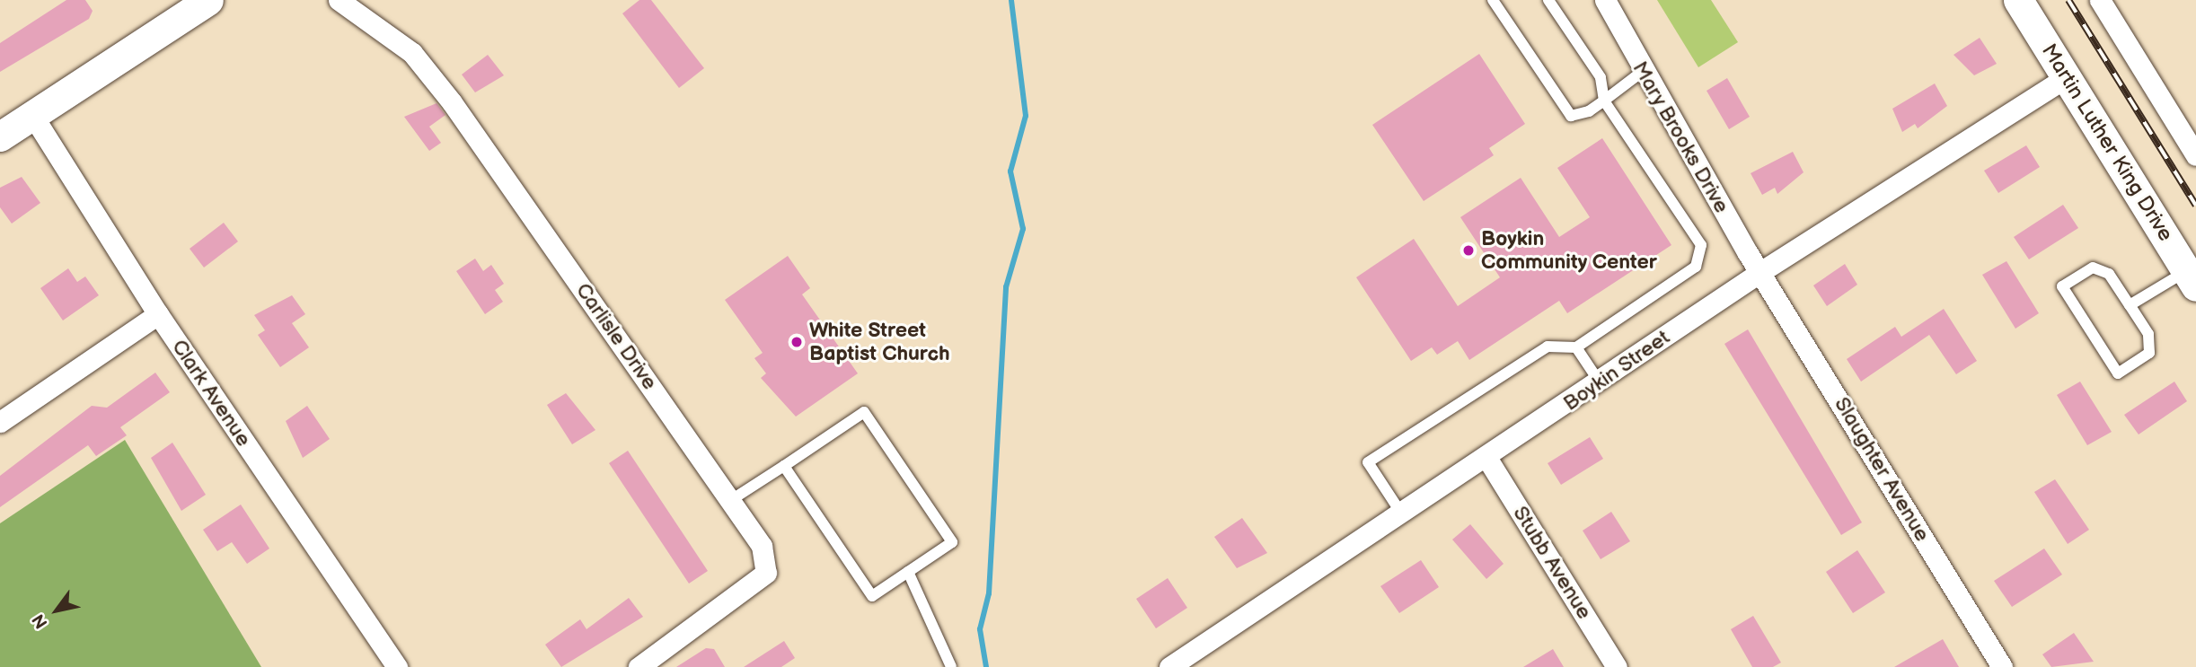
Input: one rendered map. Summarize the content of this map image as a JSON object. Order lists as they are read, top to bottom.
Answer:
{
  "streets": {
    "main road": ["Martin Luther King Drive"],
    "street": [
      "Mary Brooks Drive",
      "Carlisle Drive",
      "Boykin Street",
      "Clark Avenue",
      "Slaughter Avenue",
      "Stubb Avenue"
    ]
  },
  "crossings": [
    ["Mary Brooks Drive", "Boykin Street"],
    ["Mary Brooks Drive", "Slaughter Avenue"],
    ["Martin Luther King Drive", "Boykin Street"],
    ["Boykin Street", "Slaughter Avenue"],
    ["Boykin Street", "Stubb Avenue"]
  ],
  "places": ["Boykin Community Center", "White Street Baptist Church"],
  "north": "bottom left"
}
